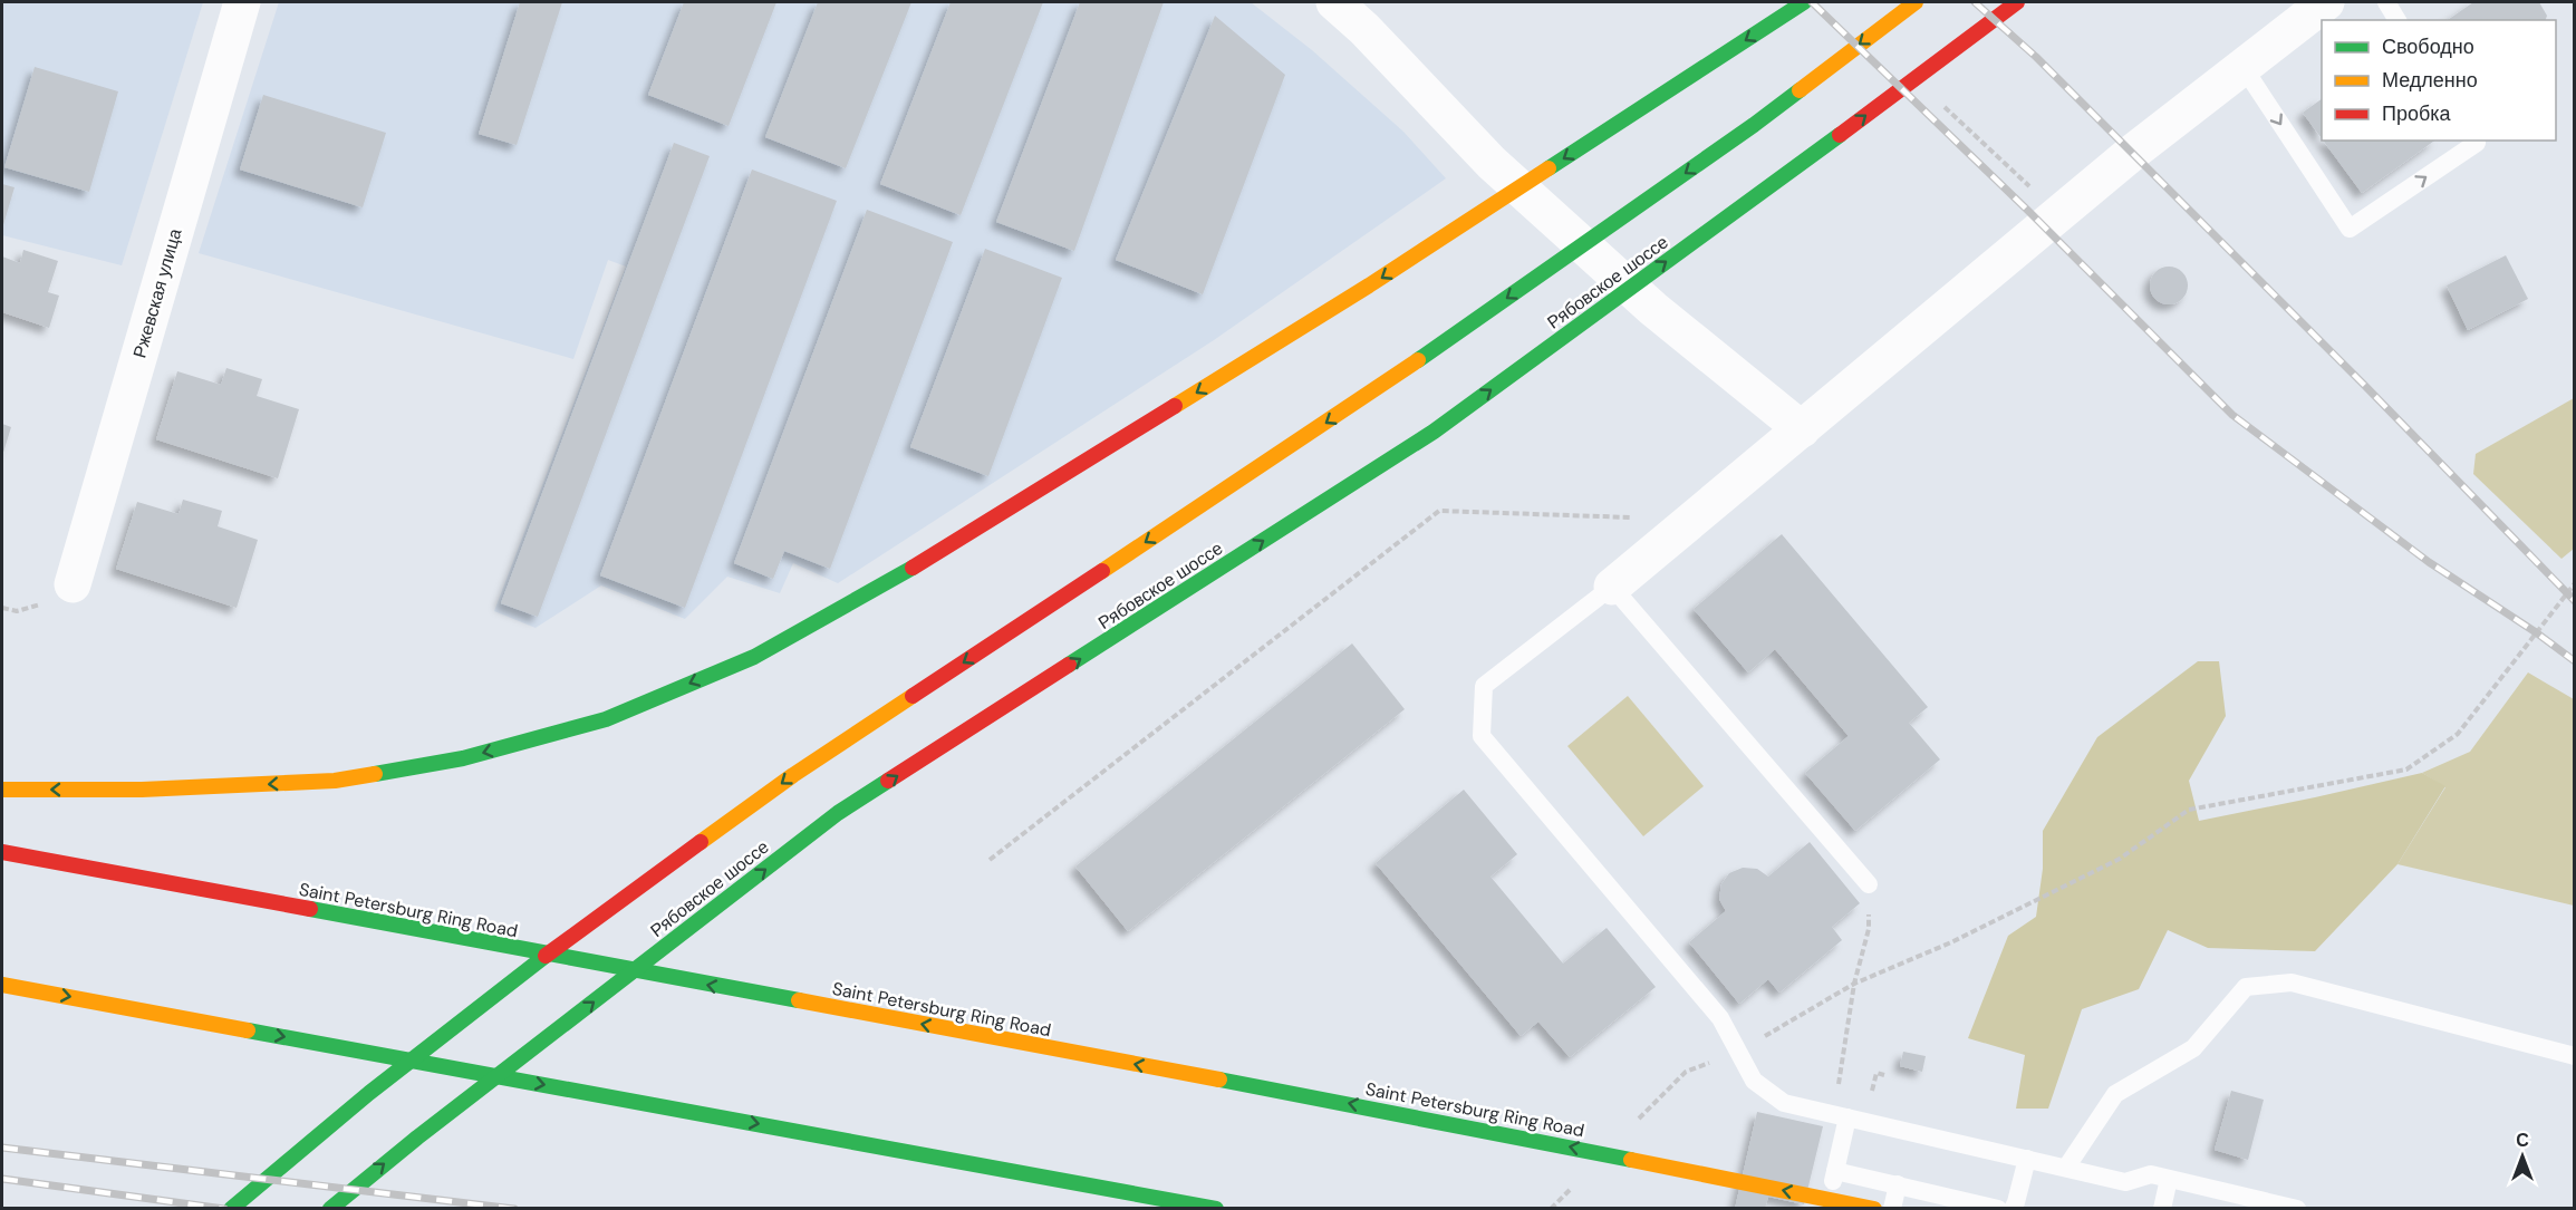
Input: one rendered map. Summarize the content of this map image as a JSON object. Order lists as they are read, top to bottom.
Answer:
{
  "streets": {
    "main road": ["Рябовское шоссе", "Saint Petersburg Ring Road"],
    "street": ["Ржевская улица"]
  },
  "legend": ["Свободно", "Медленно", "Пробка"],
  "north": "top"
}
